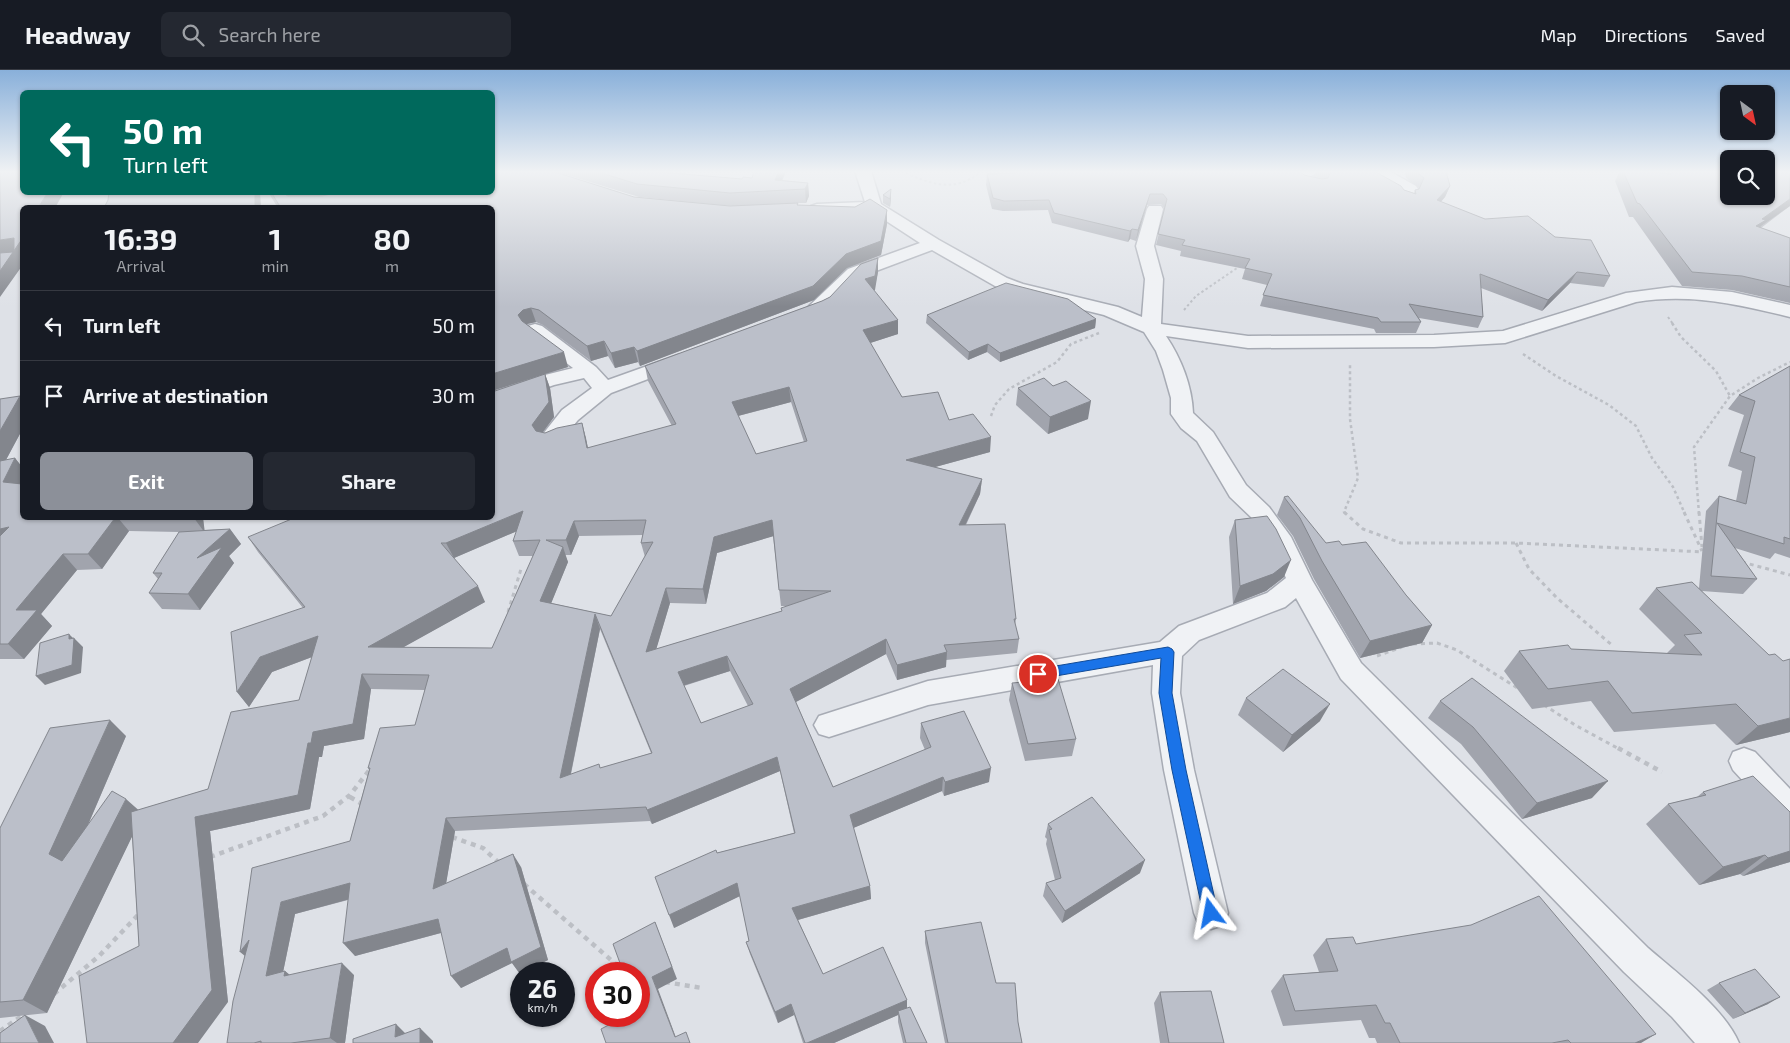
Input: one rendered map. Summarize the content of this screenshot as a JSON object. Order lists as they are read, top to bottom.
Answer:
{
  "north": "bottom right",
  "page": {
    "header": "Headway",
    "search": "Search here",
    "nav": ["Map", "Directions", "Saved"],
    "turn": ["50 m", "Turn left"],
    "eta": [
      "16:39",
      "Arrival",
      "1",
      "min",
      "80",
      "m"
    ],
    "list": [
      {
        "name": "Turn left",
        "value": "50 m"
      },
      {
        "name": "Arrive at destination",
        "value": "30 m"
      }
    ],
    "buttons": ["Exit", "Share"],
    "speed": "26 km/h",
    "limit": "30"
  }
}
